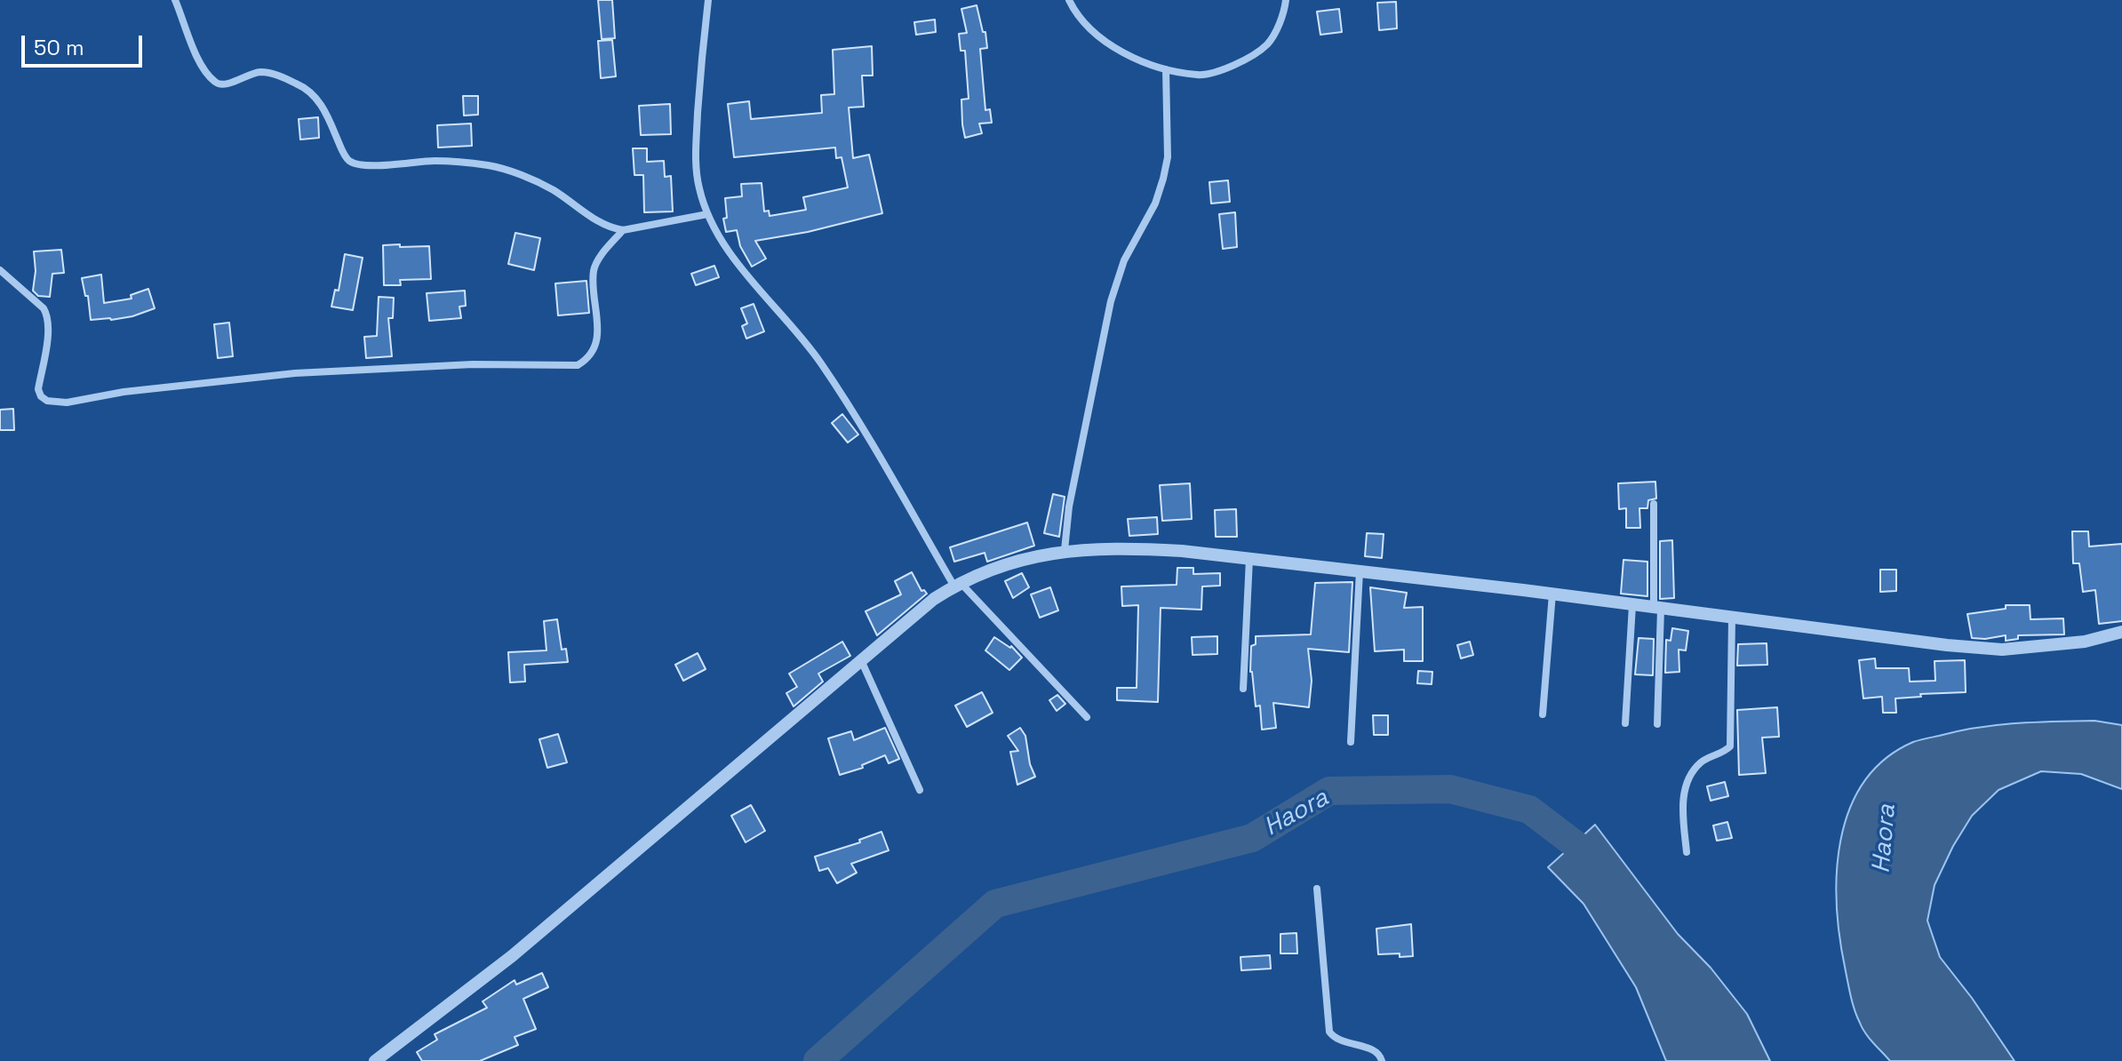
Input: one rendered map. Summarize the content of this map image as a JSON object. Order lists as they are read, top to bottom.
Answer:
{
  "water": ["Haora"],
  "scale_bar": "50 m"
}
